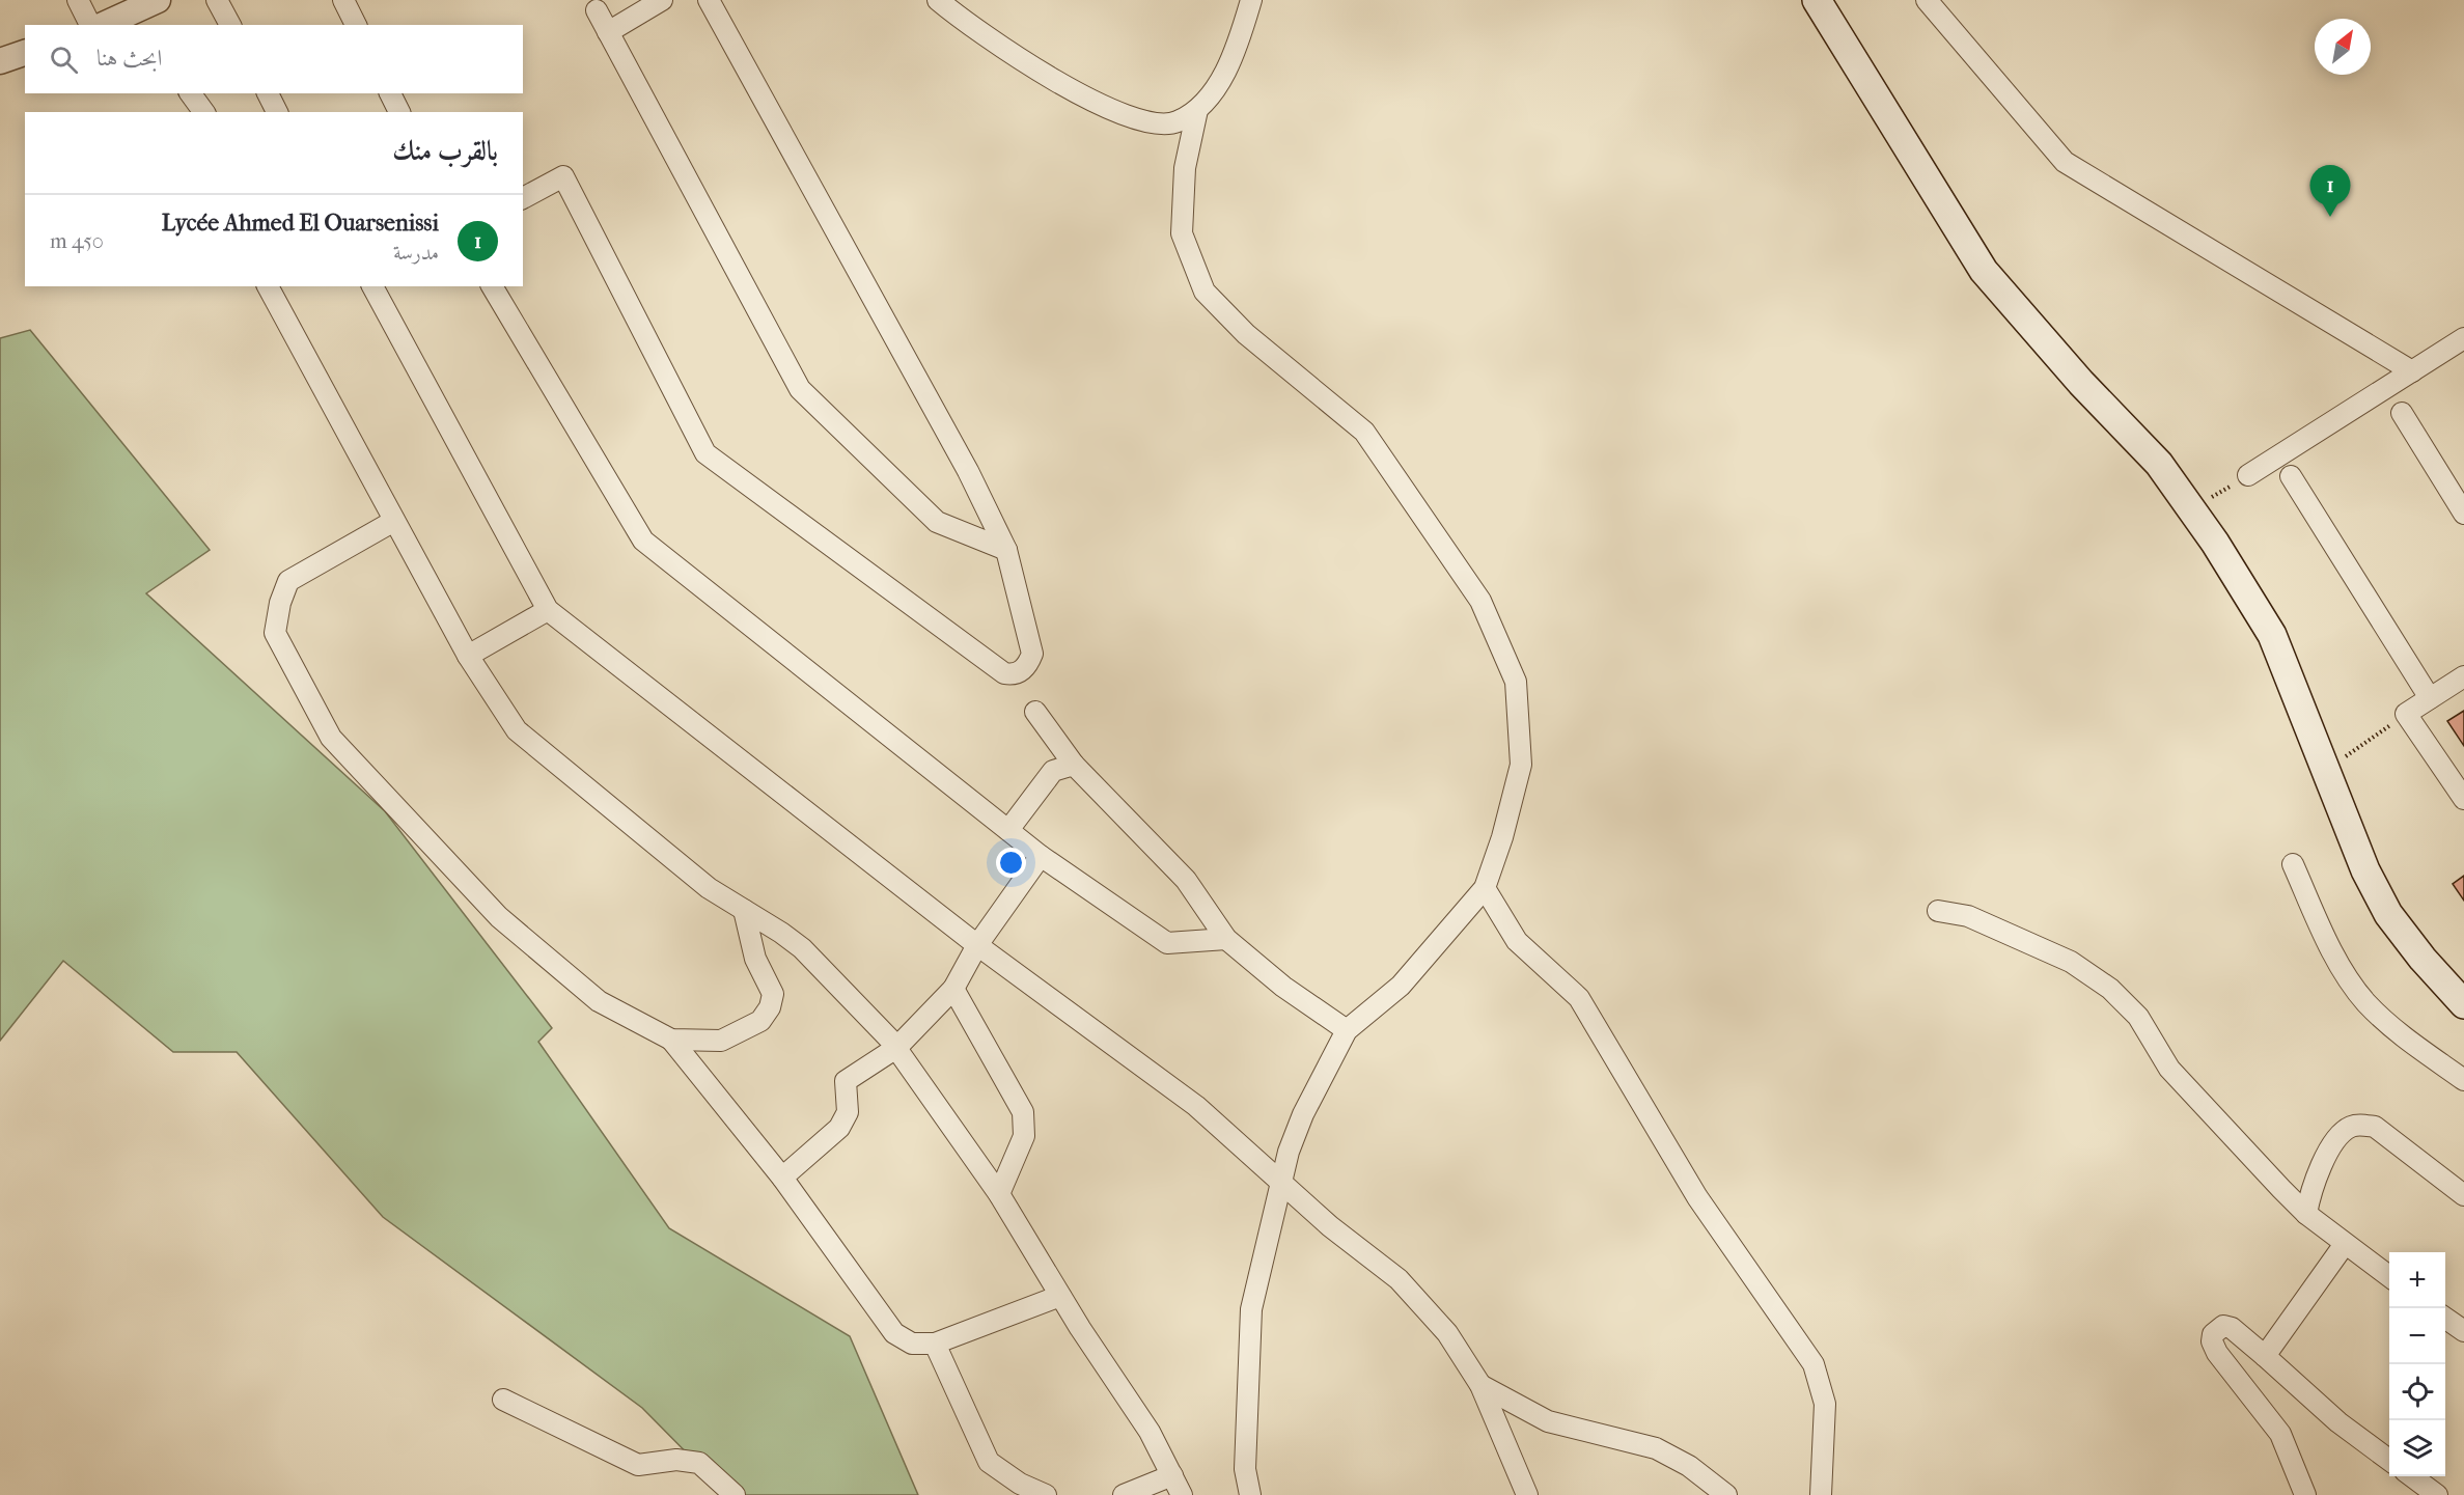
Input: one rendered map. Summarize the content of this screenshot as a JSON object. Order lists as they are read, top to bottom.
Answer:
{
  "north": "top right",
  "page": {
    "search": "ابحث هنا",
    "heading": "بالقرب منك",
    "pins": "1",
    "list": [
      {
        "mark": "1",
        "name": "Lycée Ahmed El Ouarsenissi",
        "note": "مدرسة",
        "value": "450 m"
      }
    ],
    "map_buttons": ["+", "−"]
  }
}
